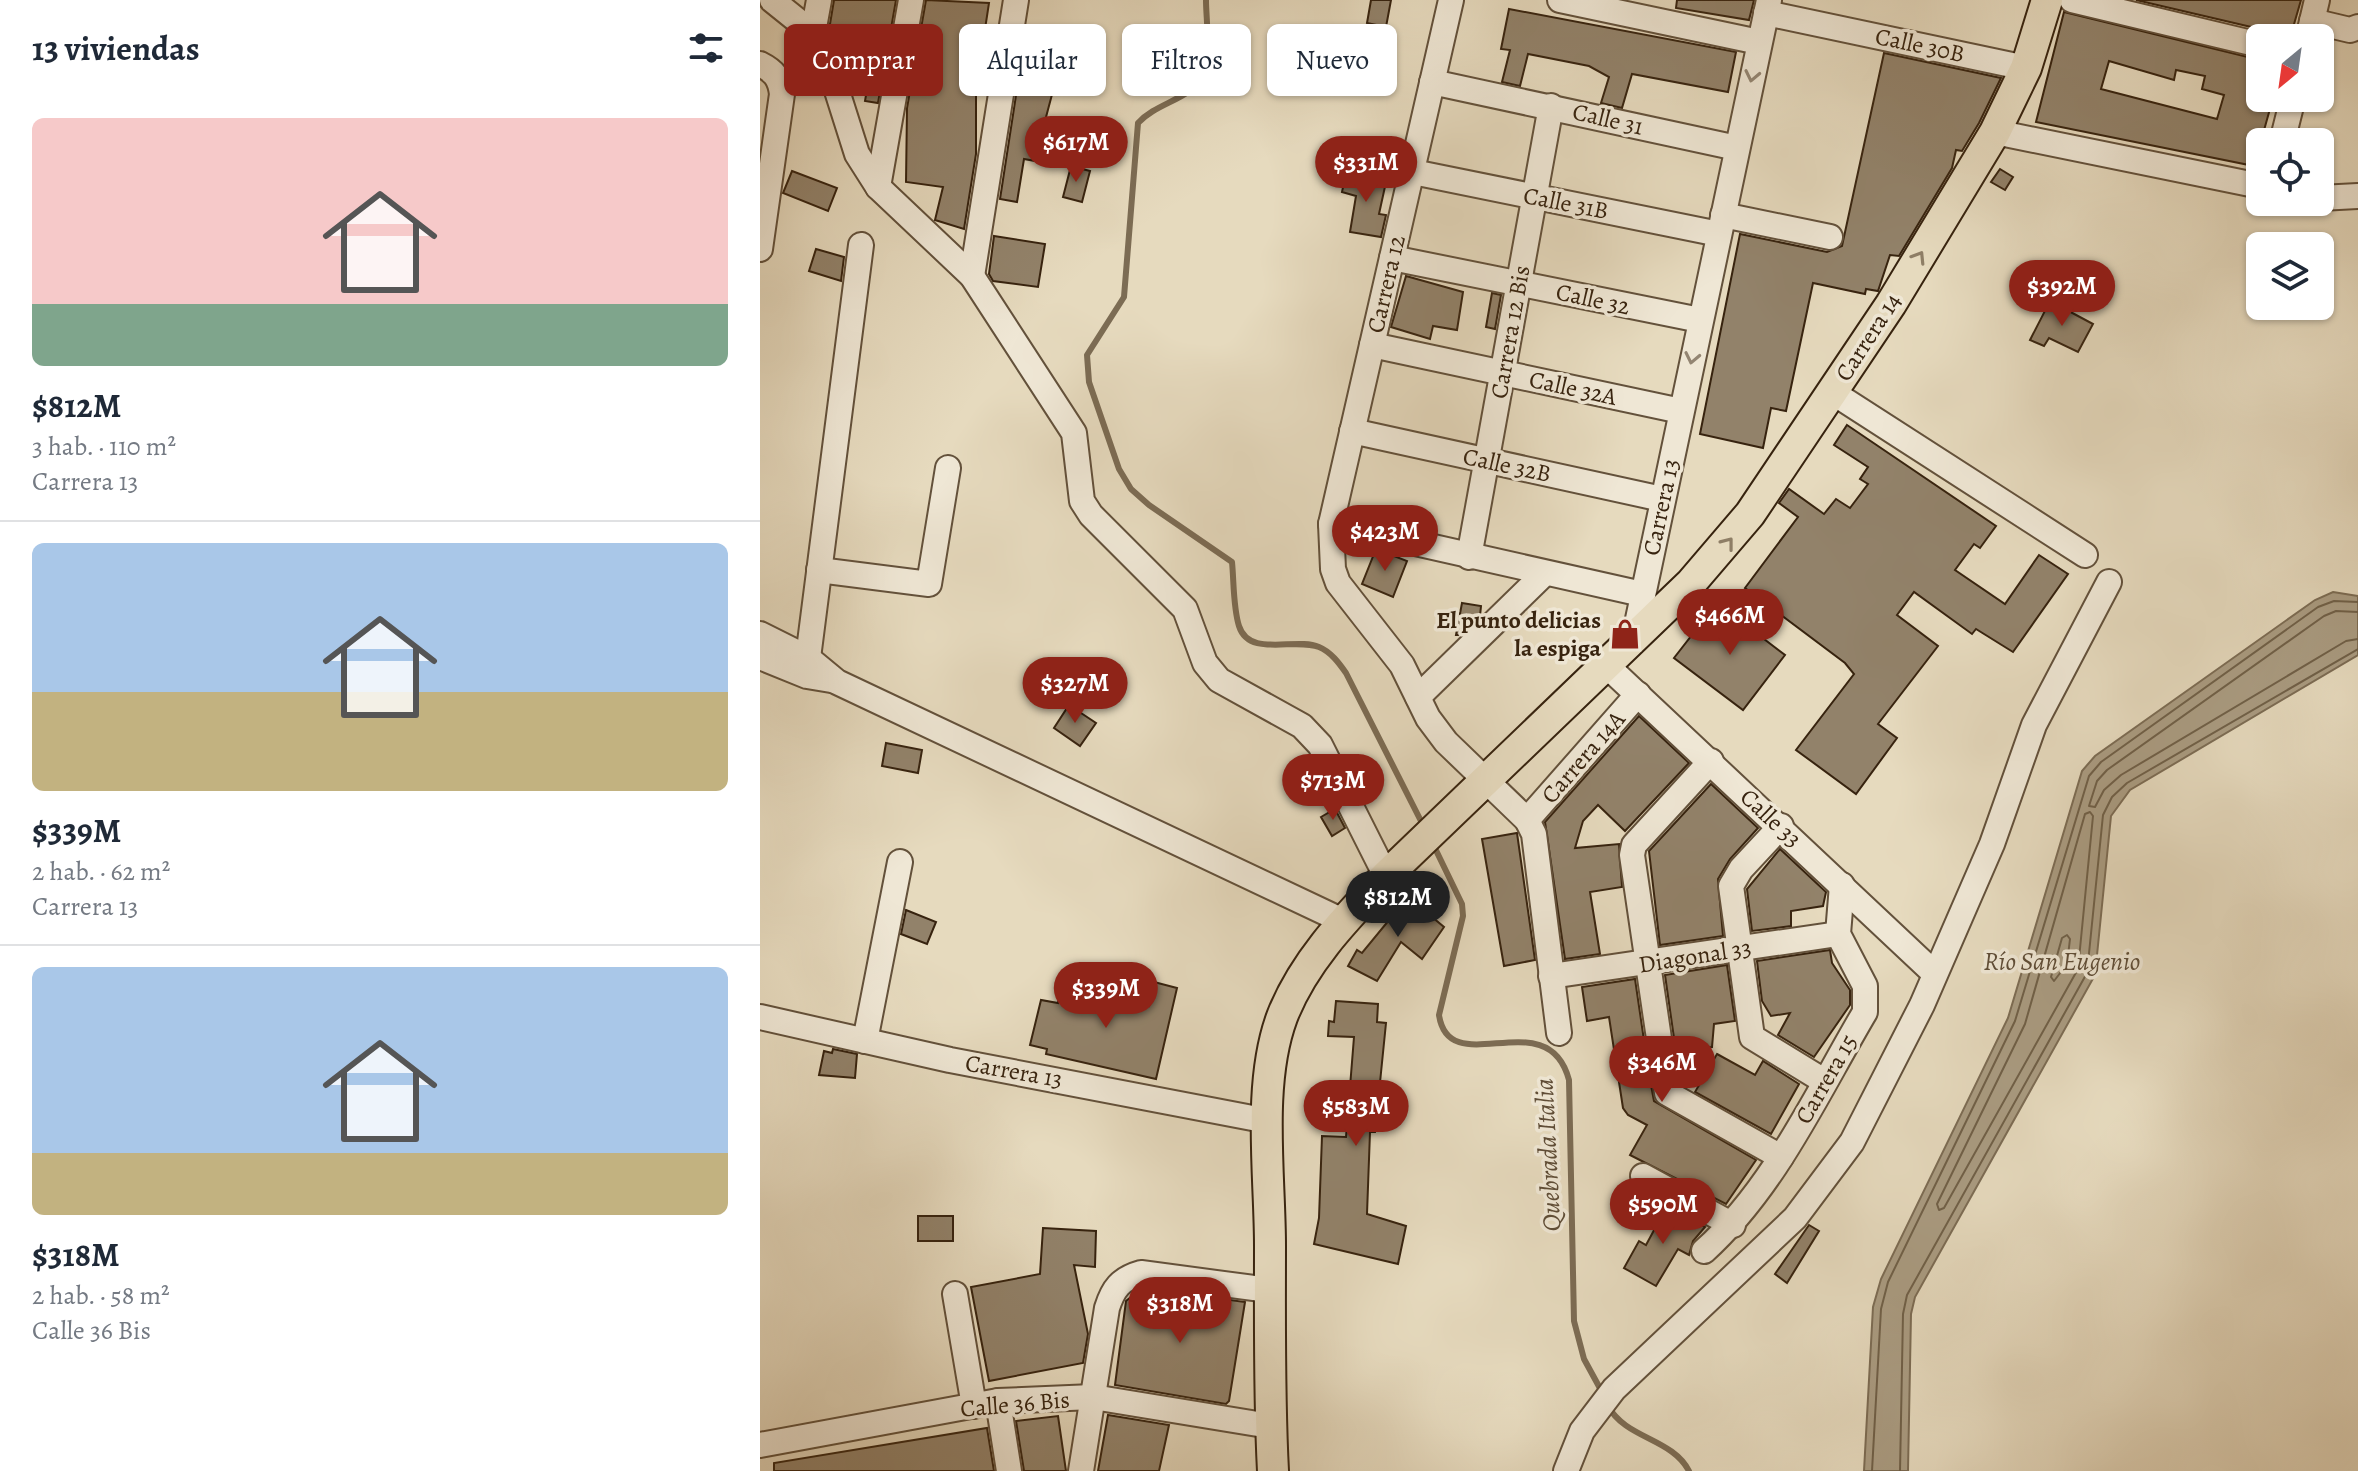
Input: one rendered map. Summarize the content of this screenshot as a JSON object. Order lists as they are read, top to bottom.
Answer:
{
  "streets": {
    "main road": ["Carrera 14"],
    "street": [
      "Calle 30B",
      "Calle 31",
      "Calle 31B",
      "Carrera 12",
      "Calle 32",
      "Carrera 12 Bis",
      "Calle 32A",
      "Calle 32B",
      "Carrera 13",
      "Carrera 14A",
      "Calle 33",
      "Diagonal 33",
      "Carrera 15",
      "Calle 36 Bis"
    ]
  },
  "crossings": [
    ["Calle 30B", "Carrera 14"],
    ["Calle 30B", "Carrera 13"],
    ["Calle 31", "Carrera 12"],
    ["Calle 31", "Carrera 12 Bis"],
    ["Calle 31", "Carrera 13"],
    ["Calle 31B", "Carrera 12"],
    ["Calle 31B", "Carrera 12 Bis"],
    ["Calle 31B", "Carrera 13"],
    ["Carrera 12", "Calle 32"],
    ["Carrera 12", "Calle 32A"],
    ["Carrera 12", "Calle 32B"],
    ["Calle 32", "Carrera 12 Bis"],
    ["Calle 32", "Carrera 13"],
    ["Carrera 12 Bis", "Calle 32A"],
    ["Carrera 12 Bis", "Calle 32B"],
    ["Carrera 14", "Carrera 13"],
    ["Calle 32A", "Carrera 13"],
    ["Calle 32B", "Carrera 13"],
    ["Carrera 14A", "Calle 33"],
    ["Diagonal 33", "Carrera 15"]
  ],
  "one_way": ["Carrera 14"],
  "water": ["Río San Eugenio", "Quebrada Italia"],
  "places": {
    "shop": ["El punto delicias la espiga"]
  },
  "north": "bottom left",
  "page": {
    "heading": "13 viviendas",
    "chip": [
      "Comprar",
      "Alquilar",
      "Filtros",
      "Nuevo"
    ],
    "list": [
      {
        "name": "$812M",
        "note": "3 hab. · 110 m² · Carrera 13"
      },
      {
        "name": "$339M",
        "note": "2 hab. · 62 m² · Carrera 13"
      },
      {
        "name": "$318M",
        "note": "2 hab. · 58 m² · Calle 36 Bis"
      }
    ],
    "price": [
      "$617M",
      "$331M",
      "$392M",
      "$423M",
      "$466M",
      "$327M",
      "$713M",
      "$812M",
      "$339M",
      "$346M",
      "$583M",
      "$590M",
      "$318M"
    ]
  }
}
